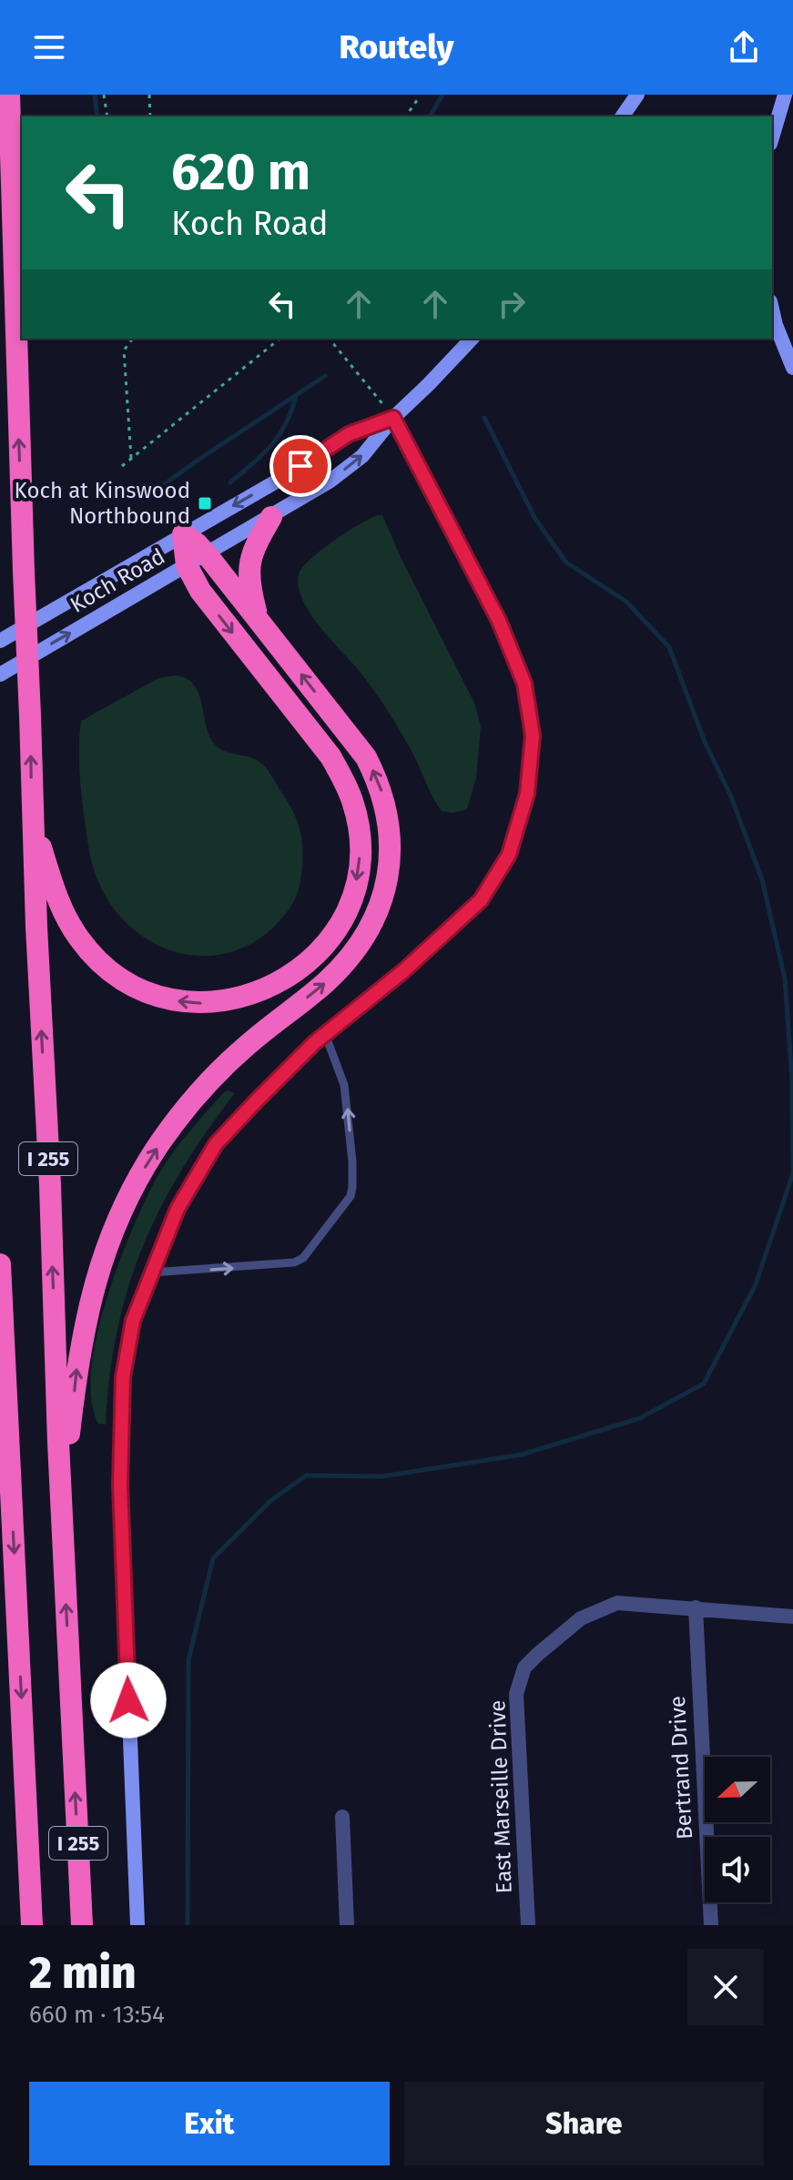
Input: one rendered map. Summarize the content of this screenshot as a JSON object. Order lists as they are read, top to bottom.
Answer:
{
  "streets": {
    "highway": ["I 255"],
    "street": ["Koch Road", "Bertrand Drive", "East Marseille Drive"]
  },
  "crossings": [
    ["Bertrand Drive", "East Marseille Drive"]
  ],
  "places": {
    "transit": ["Koch at Kinswood Northbound"]
  },
  "north": "left",
  "page": {
    "header": "Routely",
    "turn": ["620 m", "Koch Road"],
    "heading": ["2 min", "660 m · 13:54"],
    "buttons": ["Exit", "Share"]
  }
}
